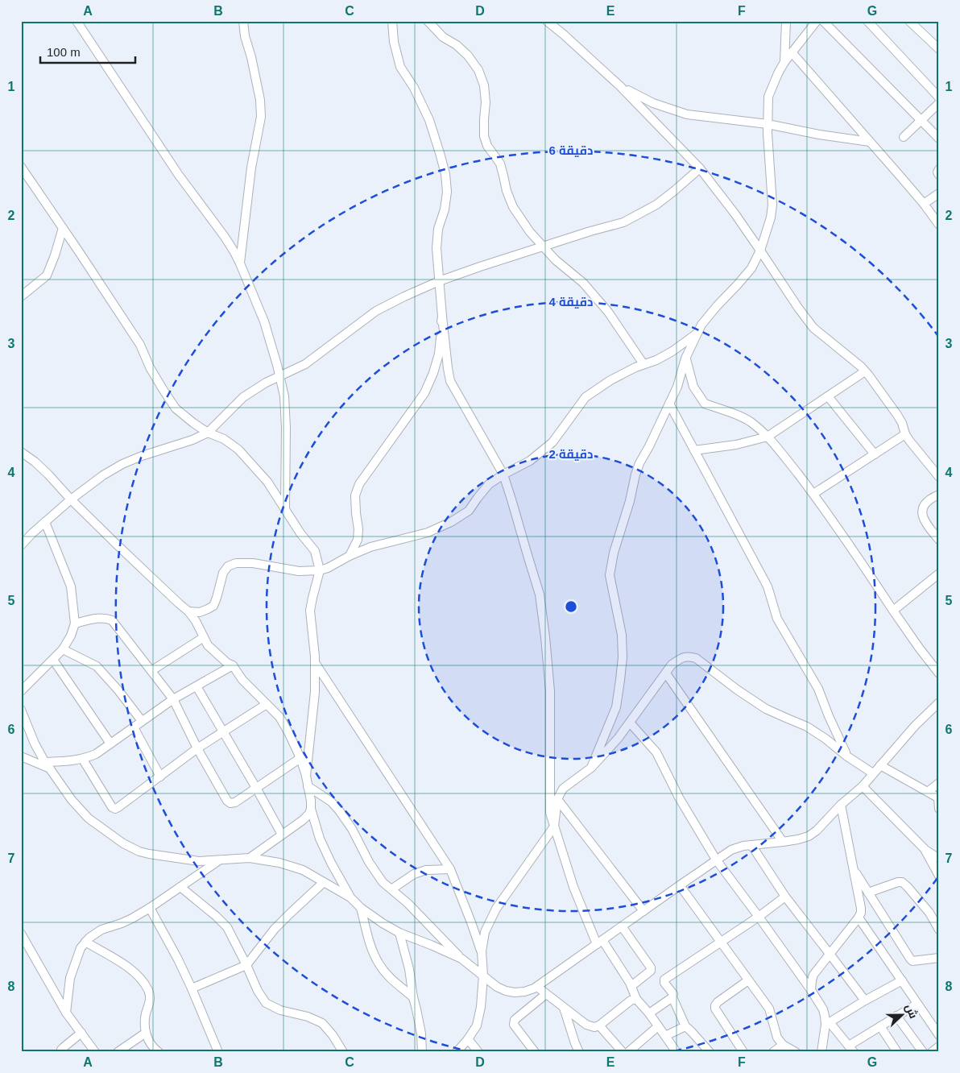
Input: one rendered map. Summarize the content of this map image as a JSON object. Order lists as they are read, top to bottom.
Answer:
{
  "scale_bar": "100 m",
  "north": "right",
  "grid": {
    "columns": [
      "A",
      "B",
      "C",
      "D",
      "E",
      "F",
      "G"
    ],
    "rows": [
      "1",
      "2",
      "3",
      "4",
      "5",
      "6",
      "7",
      "8"
    ]
  },
  "rings": ["6 دقيقة", "4 دقيقة", "2 دقيقة"]
}
